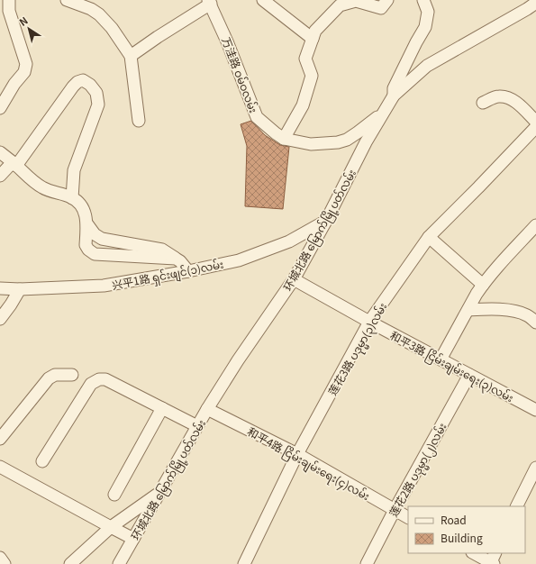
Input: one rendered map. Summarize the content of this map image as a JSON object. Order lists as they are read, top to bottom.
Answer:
{
  "streets": {
    "street": [
      "万洼路 ဝမ်ဝလမ်း",
      "环城北路 မြောက်မြို့ပတ်လမ်း",
      "兴平1路 ရှင်းဖျင်(၁)လမ်း",
      "莲花3路 ပဒုမ္မာ(၃)လမ်း",
      "和平3路 ငြိမ်းချမ်းရေး(၃)လမ်း",
      "和平4路 ငြိမ်းချမ်းရေး(၄)လမ်း",
      "莲花2路 ပဒုမ္မာ(၂)လမ်း"
    ]
  },
  "crossings": [
    ["万洼路 ဝမ်ဝလမ်း", "环城北路 မြောက်မြို့ပတ်လမ်း"],
    ["环城北路 မြောက်မြို့ပတ်လမ်း", "兴平1路 ရှင်းဖျင်(၁)လမ်း"],
    ["环城北路 မြောက်မြို့ပတ်လမ်း", "和平3路 ငြိမ်းချမ်းရေး(၃)လမ်း"],
    ["环城北路 မြောက်မြို့ပတ်လမ်း", "和平4路 ငြိမ်းချမ်းရေး(၄)လမ်း"],
    ["莲花3路 ပဒုမ္မာ(၃)လမ်း", "和平3路 ငြိမ်းချမ်းရေး(၃)လမ်း"],
    ["莲花3路 ပဒုမ္မာ(၃)လမ်း", "和平4路 ငြိမ်းချမ်းရေး(၄)လမ်း"],
    ["和平3路 ငြိမ်းချမ်းရေး(၃)လမ်း", "莲花2路 ပဒုမ္မာ(၂)လမ်း"],
    ["和平4路 ငြိမ်းချမ်းရေး(၄)လမ်း", "莲花2路 ပဒုမ္မာ(၂)လမ်း"]
  ],
  "legend": ["Road", "Building"],
  "north": "top left"
}
